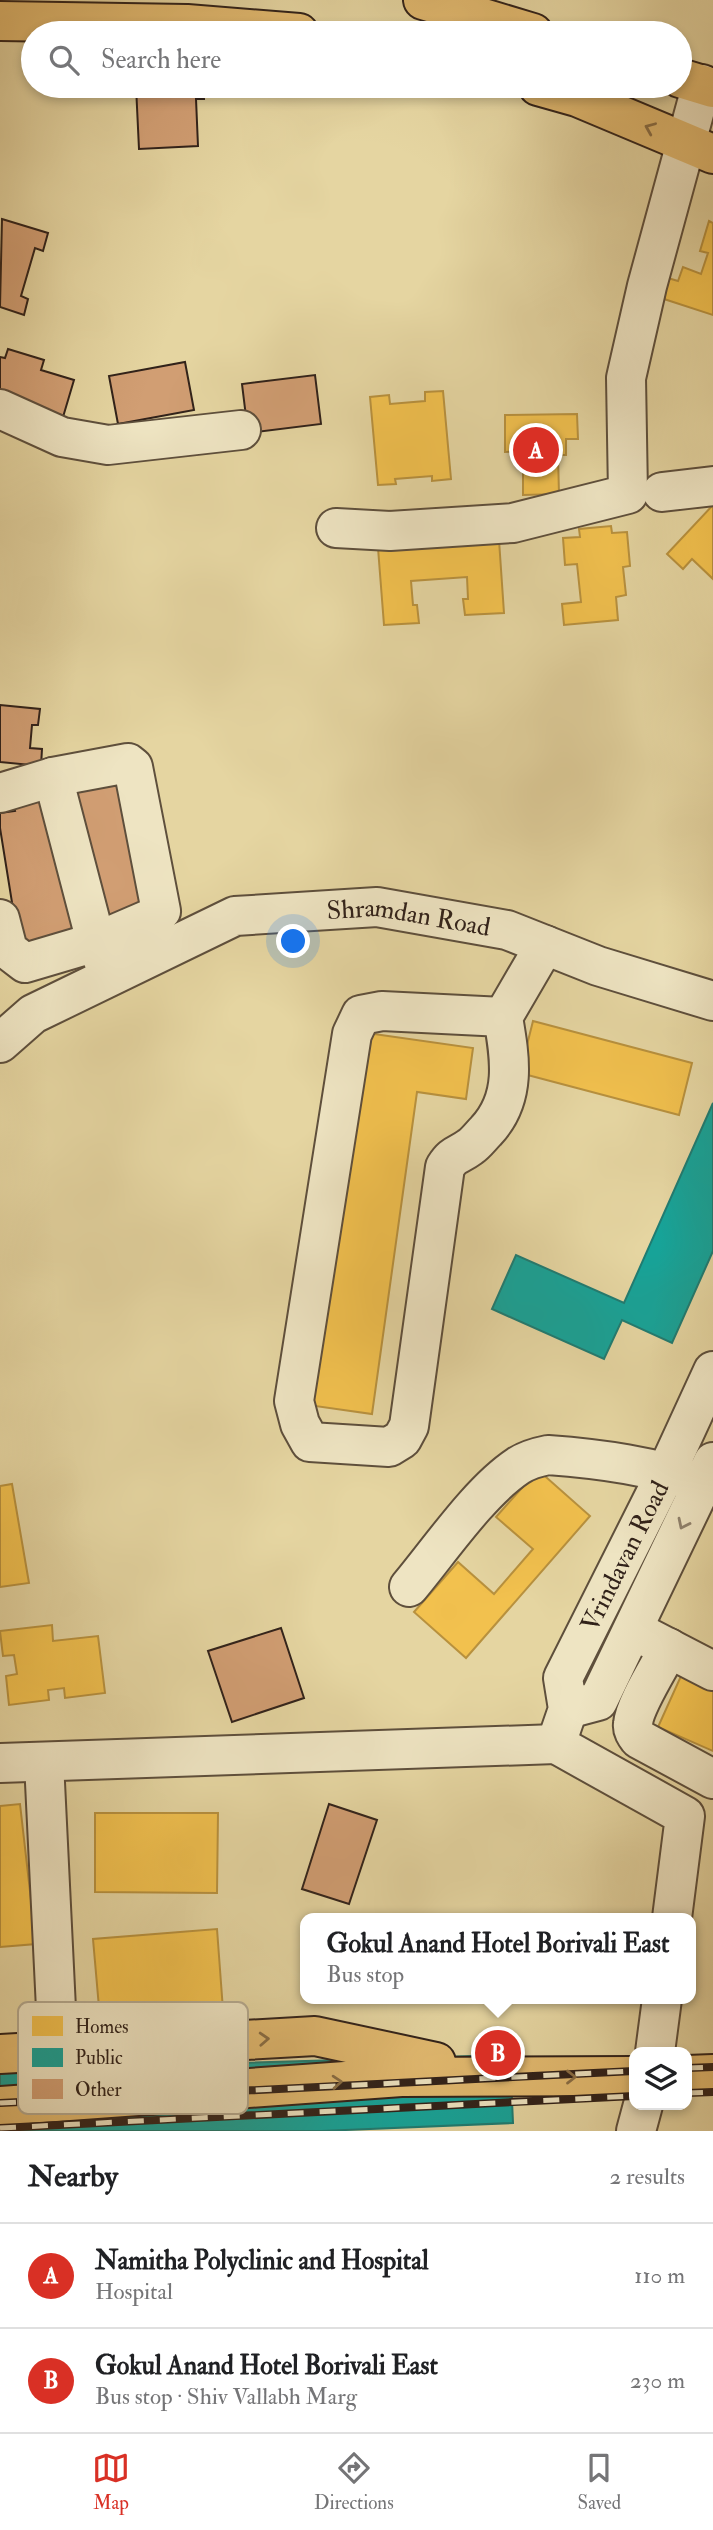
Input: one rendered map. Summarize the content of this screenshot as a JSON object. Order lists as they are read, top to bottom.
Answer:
{
  "streets": {
    "street": ["Shramdan Road", "Vrindavan Road"]
  },
  "legend": ["Homes", "Public", "Other"],
  "page": {
    "search": "Search here",
    "pins": ["A", "B"],
    "popup": ["Gokul Anand Hotel Borivali East", "Bus stop"],
    "heading": ["Nearby", "2 results"],
    "list": [
      {
        "mark": "A",
        "name": "Namitha Polyclinic and Hospital",
        "note": "Hospital",
        "value": "110 m"
      },
      {
        "mark": "B",
        "name": "Gokul Anand Hotel Borivali East",
        "note": "Bus stop · Shiv Vallabh Marg",
        "value": "230 m"
      }
    ],
    "nav": ["Map", "Directions", "Saved"]
  }
}
